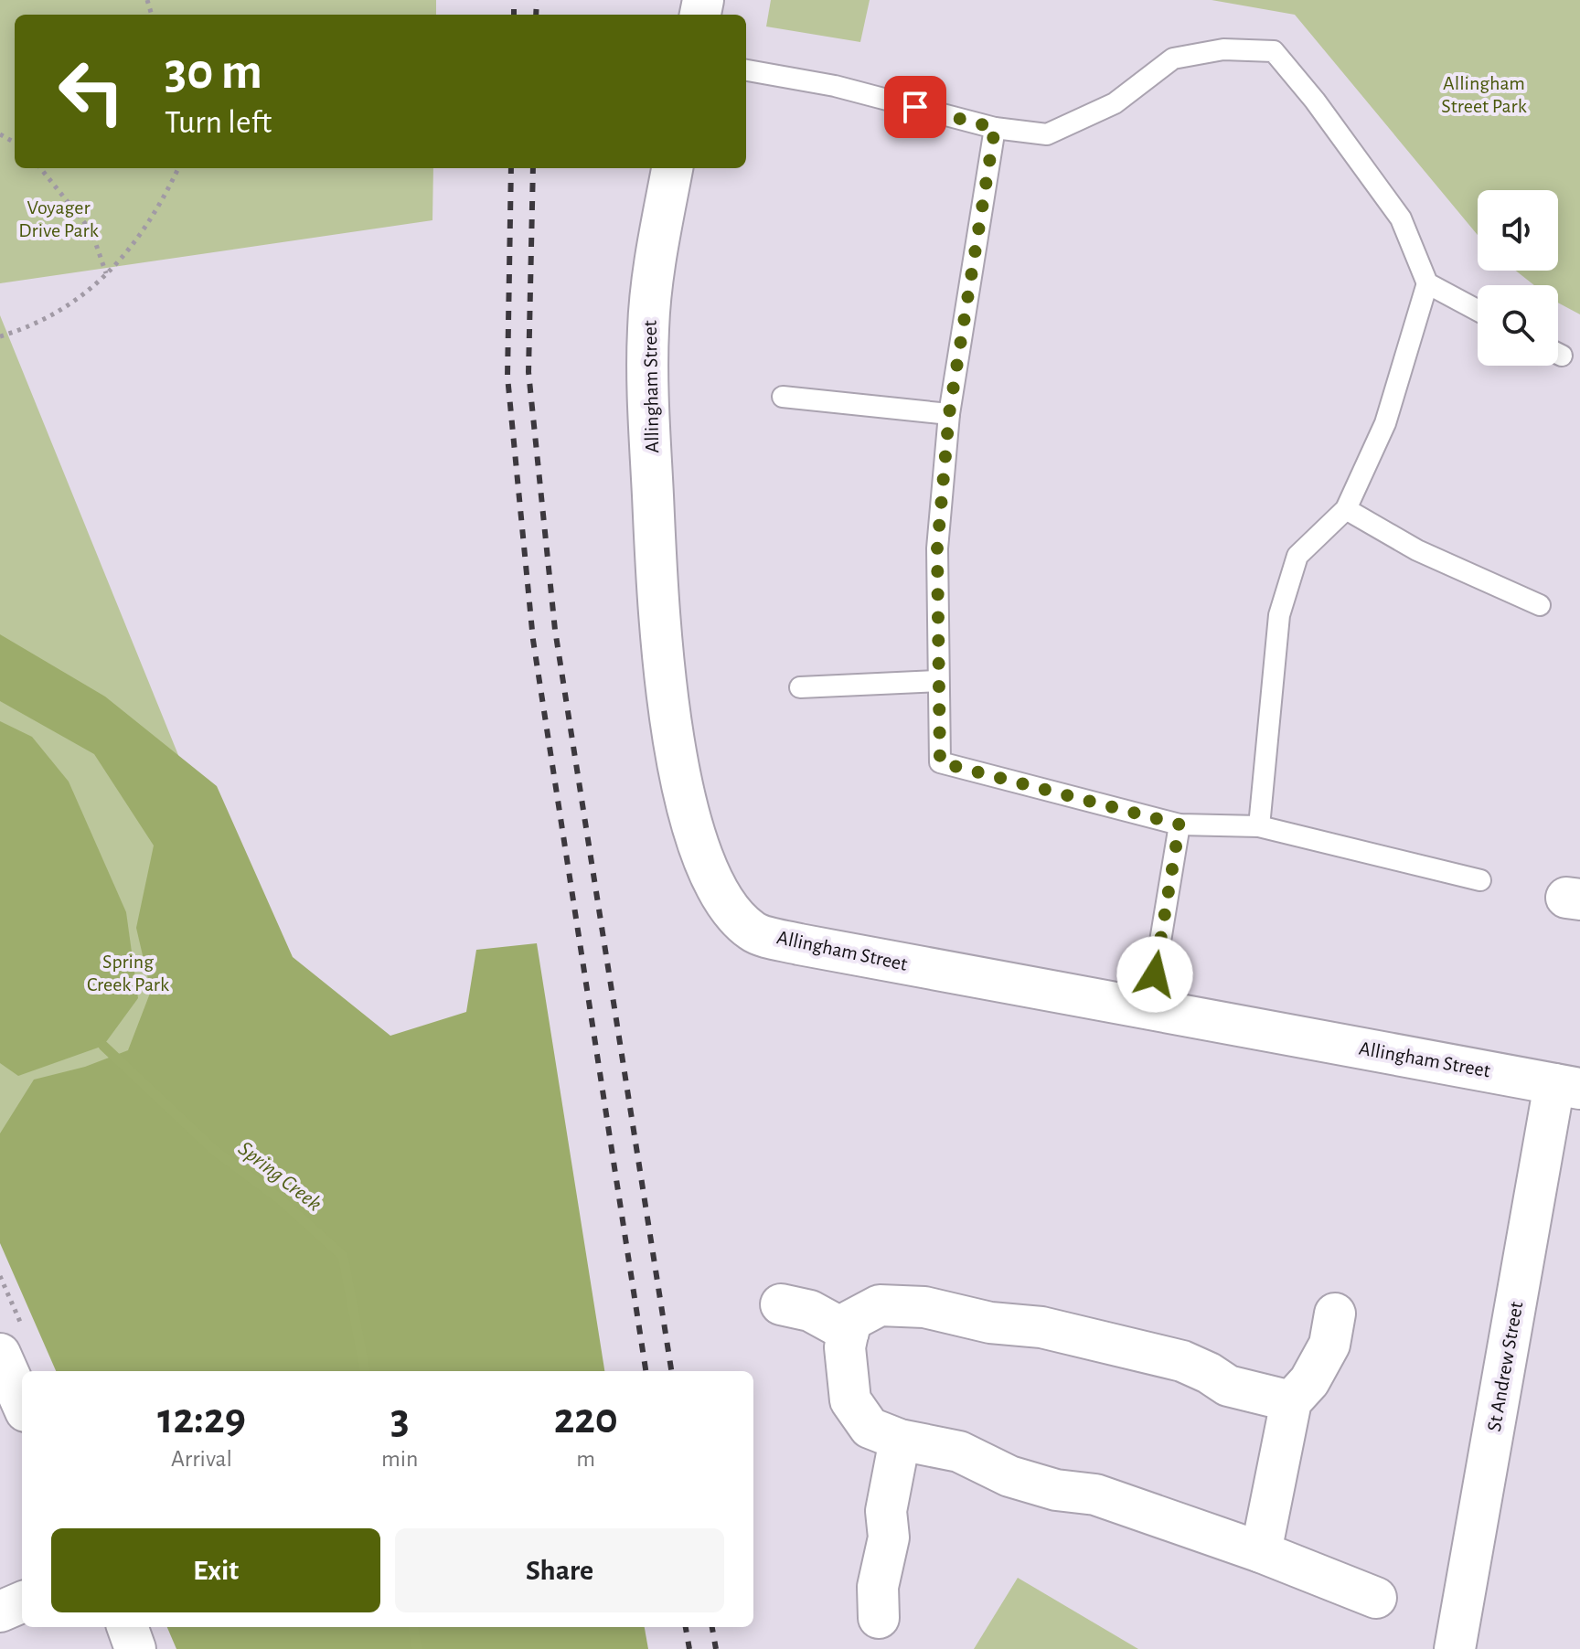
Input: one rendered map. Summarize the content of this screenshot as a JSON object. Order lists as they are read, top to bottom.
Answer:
{
  "streets": {
    "street": ["Allingham Street", "St Andrew Street"]
  },
  "crossings": [
    ["Allingham Street", "St Andrew Street"]
  ],
  "water": ["Spring Creek"],
  "parks": ["Allingham Street Park", "Voyager Drive Park", "Spring Creek Park"],
  "page": {
    "turn": ["30 m", "Turn left"],
    "eta": [
      "12:29",
      "Arrival",
      "3",
      "min",
      "220",
      "m"
    ],
    "buttons": ["Exit", "Share"]
  }
}
